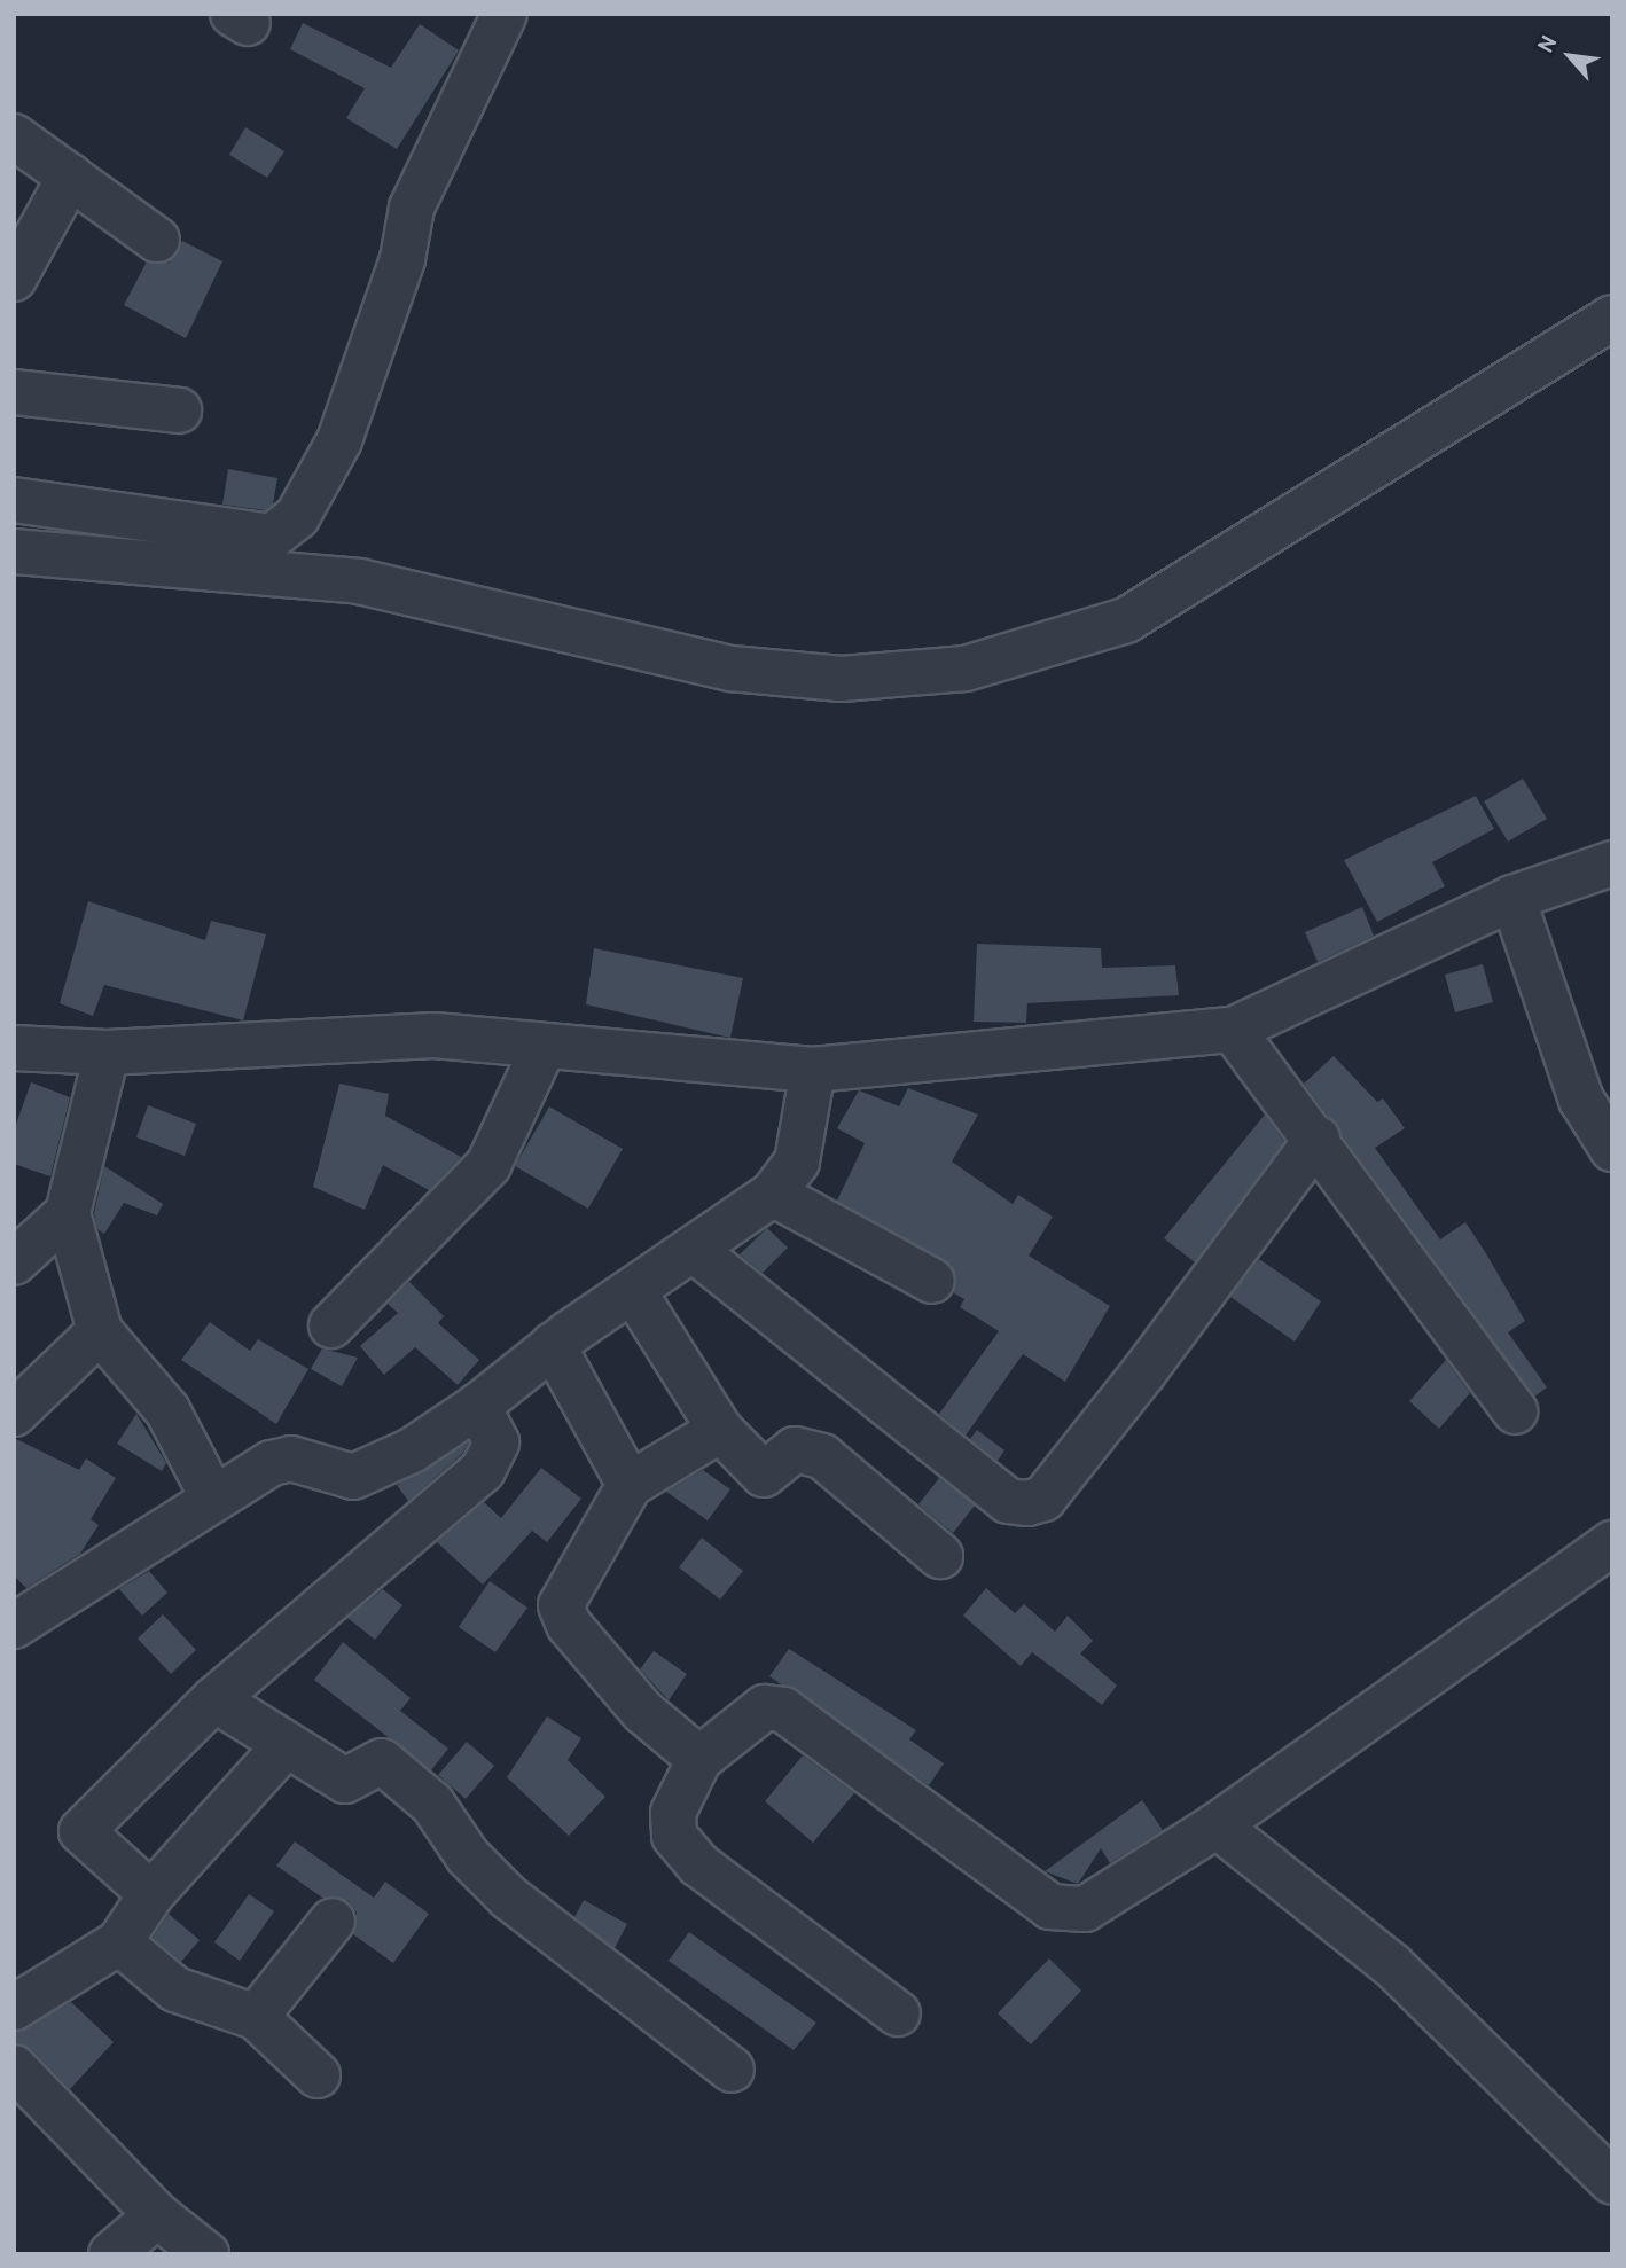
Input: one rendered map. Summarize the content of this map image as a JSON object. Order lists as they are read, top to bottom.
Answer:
{
  "north": "top left"
}
